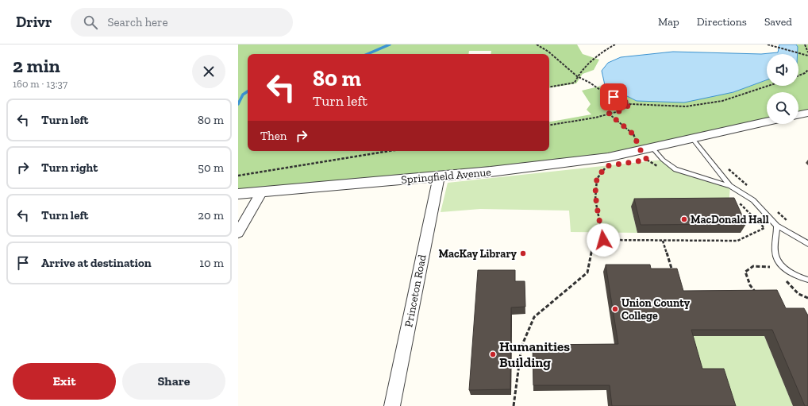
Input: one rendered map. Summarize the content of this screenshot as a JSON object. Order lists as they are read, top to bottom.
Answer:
{
  "streets": {
    "street": ["Springfield Avenue", "Princeton Road"]
  },
  "crossings": [
    ["Springfield Avenue", "Princeton Road"]
  ],
  "places": [
    "MacDonald Hall",
    "MacKay Library",
    "Union County College",
    "Humanities Building"
  ],
  "page": {
    "header": "Drivr",
    "search": "Search here",
    "nav": ["Map", "Directions", "Saved"],
    "heading": ["2 min", "160 m · 13:37"],
    "turn": ["80 m", "Turn left"],
    "list": [
      {
        "name": "Turn left",
        "value": "80 m"
      },
      {
        "name": "Turn right",
        "value": "50 m"
      },
      {
        "name": "Turn left",
        "value": "20 m"
      },
      {
        "name": "Arrive at destination",
        "value": "10 m"
      }
    ],
    "then": "Then",
    "buttons": ["Exit", "Share"]
  }
}
